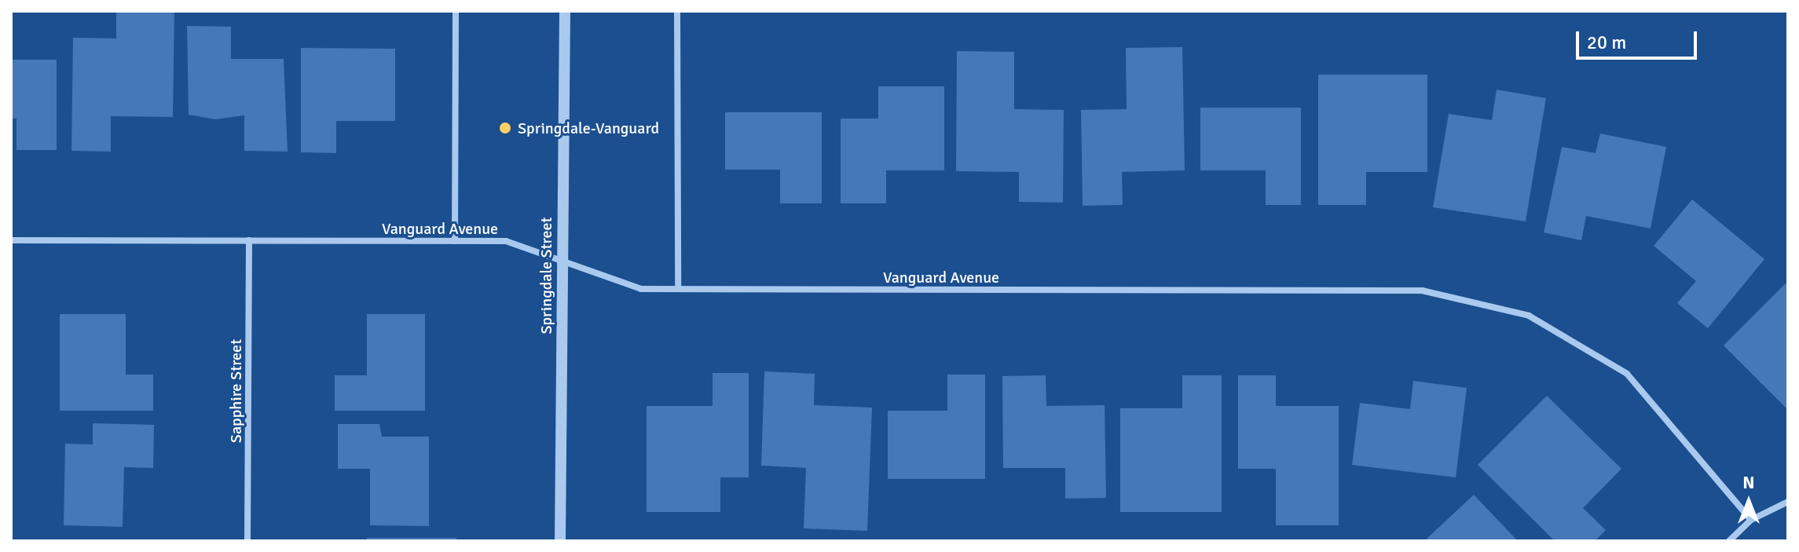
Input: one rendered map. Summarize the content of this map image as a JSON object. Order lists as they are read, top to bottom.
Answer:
{
  "streets": {
    "street": ["Vanguard Avenue", "Springdale Street", "Sapphire Street"]
  },
  "crossings": [
    ["Vanguard Avenue", "Springdale Street"],
    ["Vanguard Avenue", "Sapphire Street"]
  ],
  "places": ["Springdale-Vanguard"],
  "scale_bar": "20 m",
  "north": "top"
}
